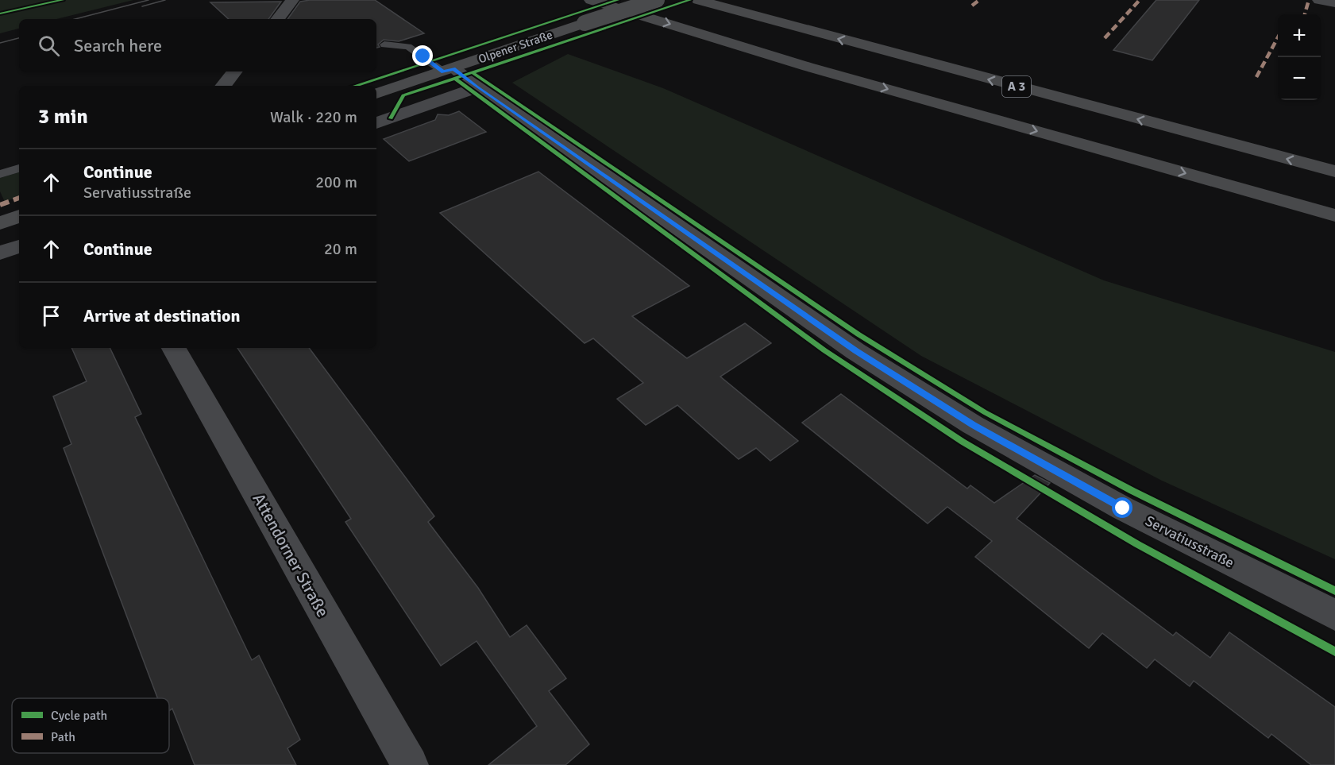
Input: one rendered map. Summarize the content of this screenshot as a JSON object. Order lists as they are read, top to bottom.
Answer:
{
  "streets": {
    "highway": ["A 3"],
    "main road": ["Olpener Straße"],
    "street": ["Servatiusstraße", "Attendorner Straße"]
  },
  "crossings": [
    ["Olpener Straße", "Servatiusstraße"]
  ],
  "legend": ["Cycle path", "Path"],
  "page": {
    "map_buttons": ["+", "−"],
    "search": "Search here",
    "heading": ["3 min", "Walk · 220 m"],
    "list": [
      ["Continue", "Servatiusstraße", "200 m"],
      ["Continue", "20 m"],
      "Arrive at destination"
    ]
  }
}
